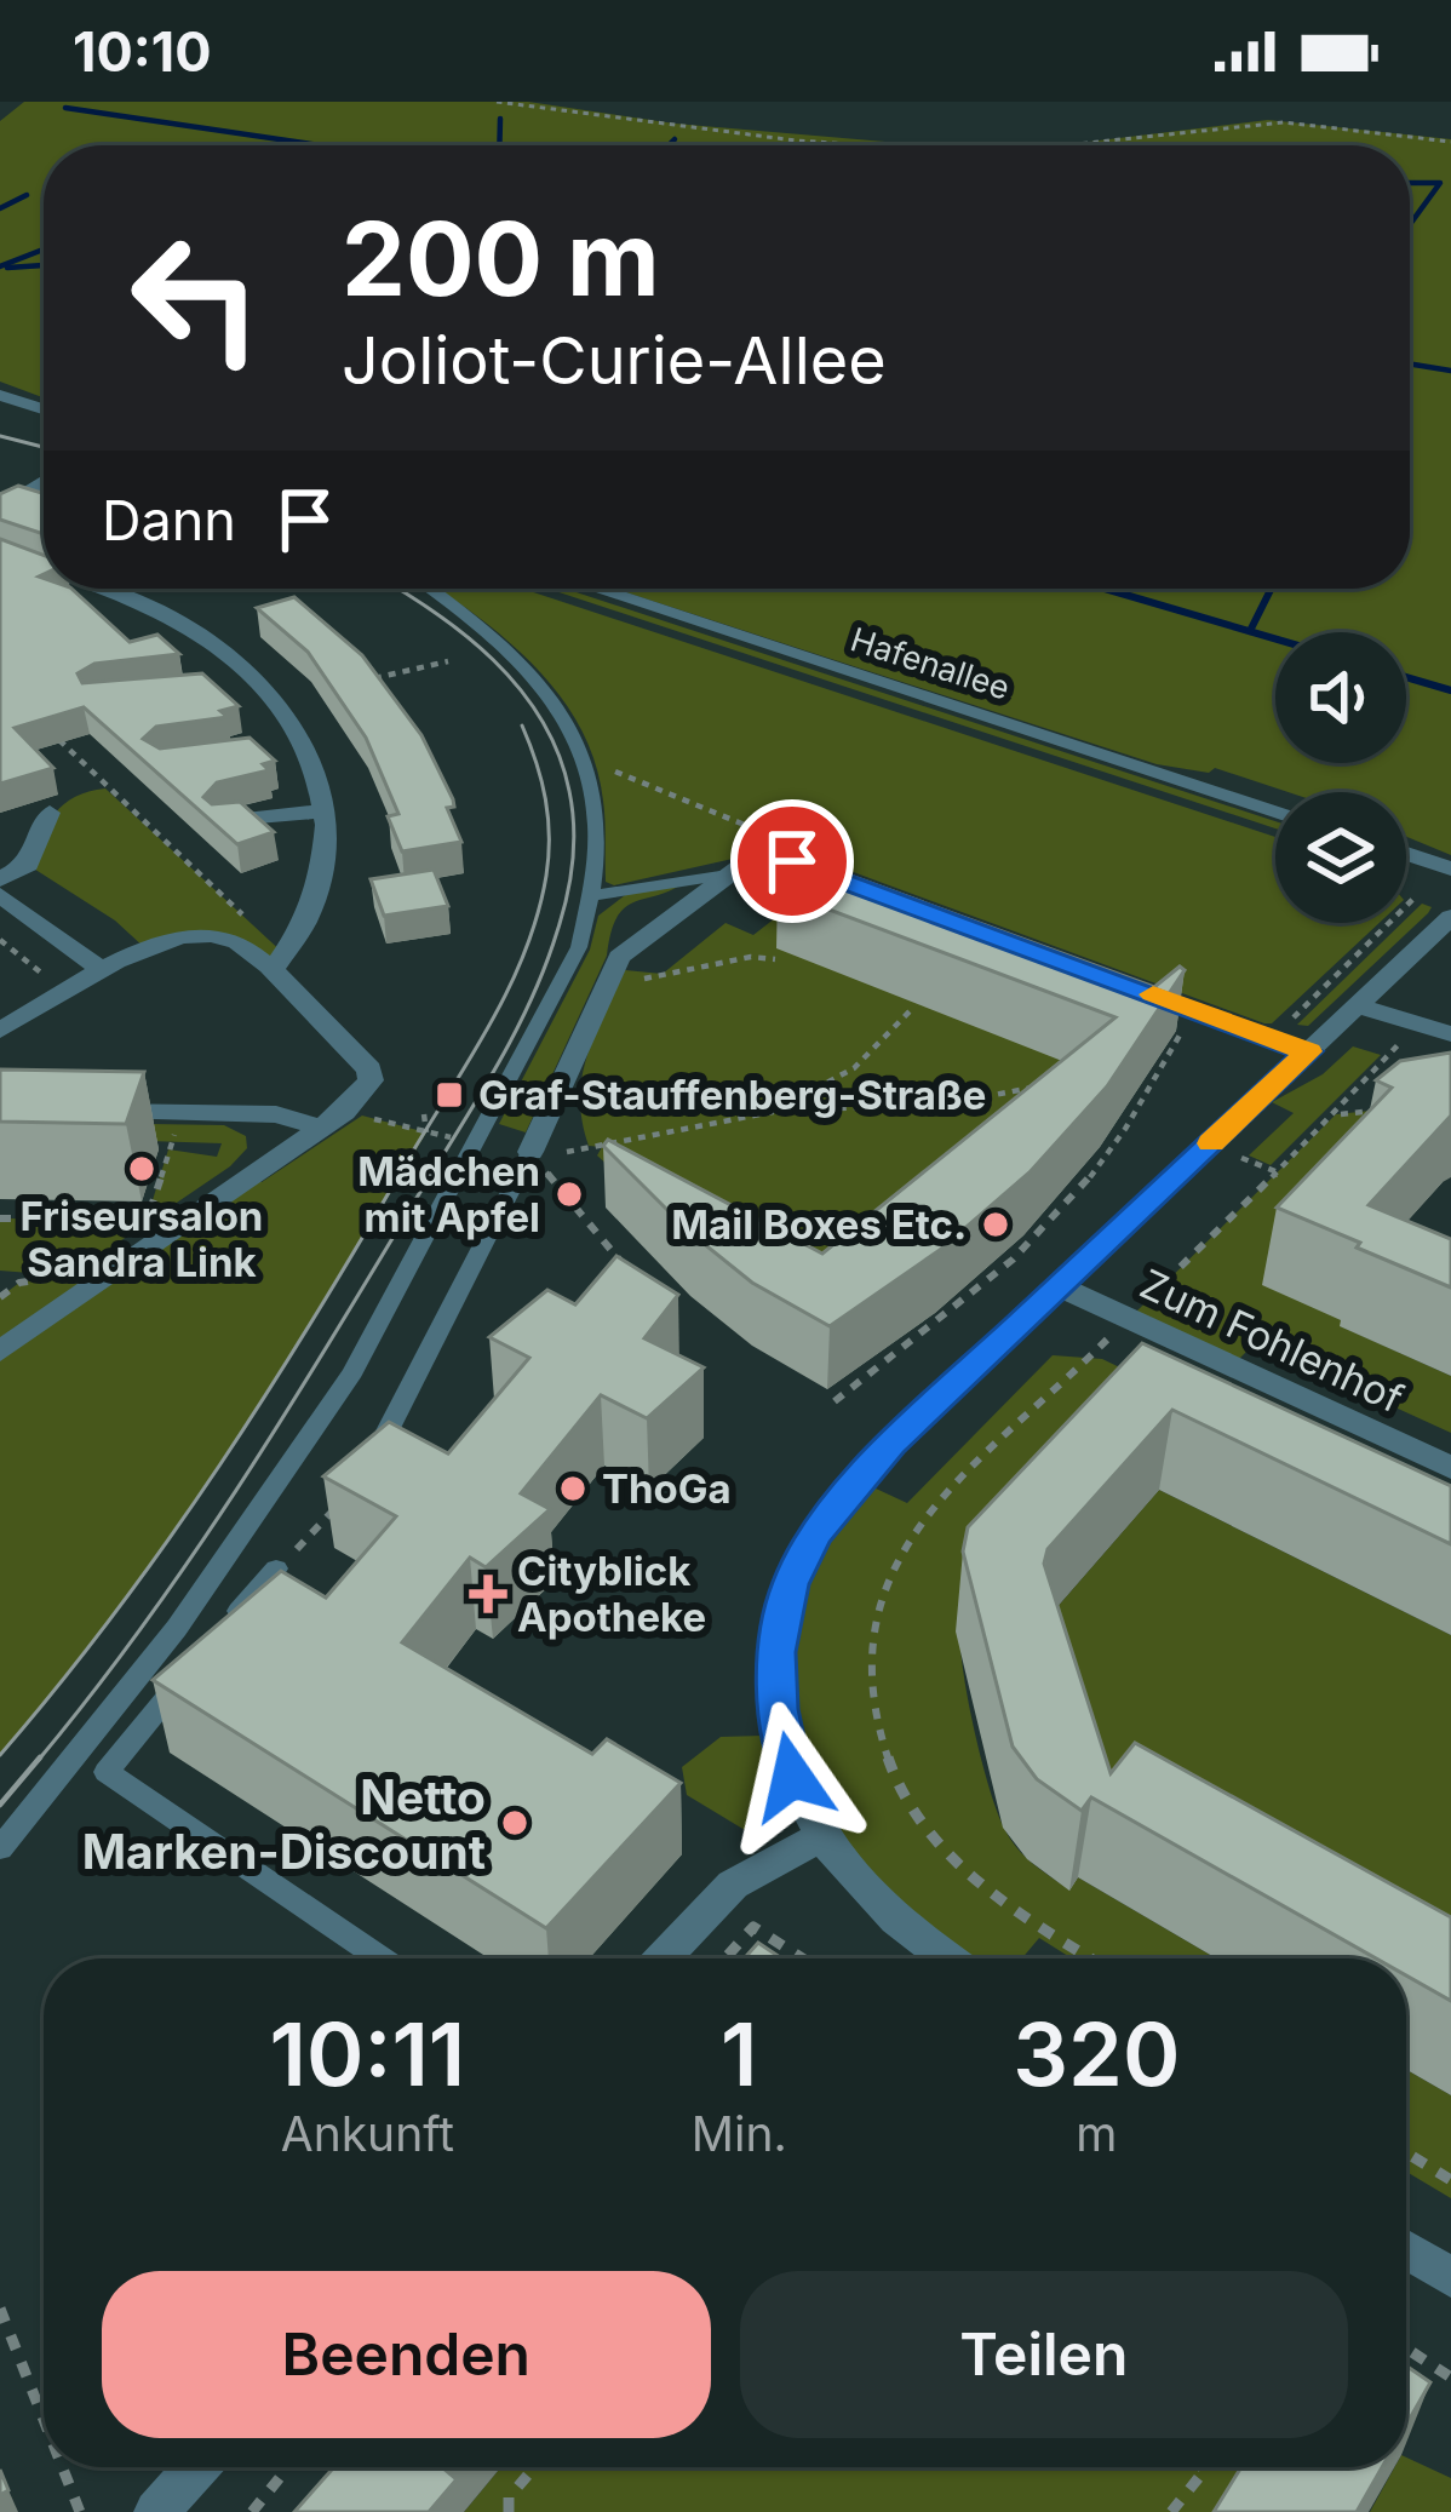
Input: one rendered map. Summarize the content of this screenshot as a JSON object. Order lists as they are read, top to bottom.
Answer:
{
  "streets": {
    "street": ["Hafenallee", "Zum Fohlenhof"]
  },
  "places": {
    "transit": ["Graf-Stauffenberg-Straße"],
    "other": [
      "Friseursalon Sandra Link",
      "Mädchen mit Apfel",
      "Mail Boxes Etc.",
      "ThoGa",
      "Netto Marken-Discount"
    ],
    "health": ["Cityblick Apotheke"]
  },
  "page": {
    "status": "10:10",
    "turn": ["200 m", "Joliot-Curie-Allee"],
    "then": "Dann",
    "eta": [
      "10:11",
      "Ankunft",
      "1",
      "Min.",
      "320",
      "m"
    ],
    "buttons": ["Beenden", "Teilen"]
  }
}
